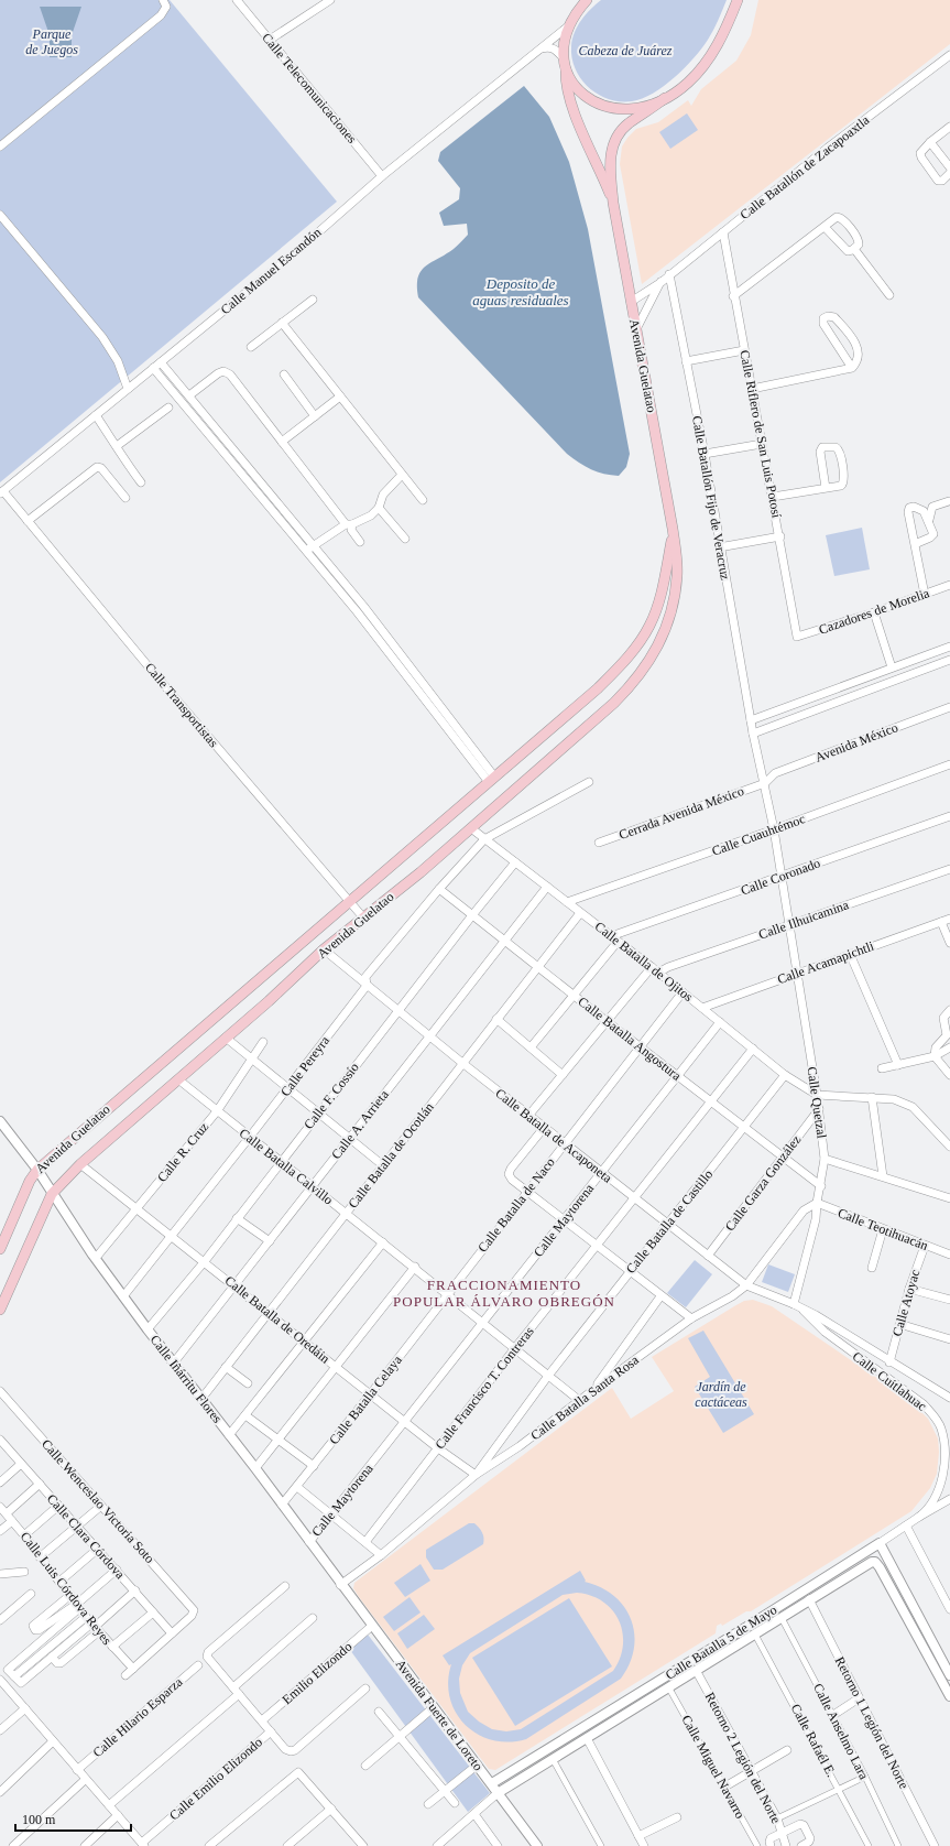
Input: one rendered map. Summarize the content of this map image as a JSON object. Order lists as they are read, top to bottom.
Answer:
{
  "streets": {
    "main road": ["Avenida Guelatao"],
    "street": [
      "Calle Telecomunicaciones",
      "Calle Batallón de Zacapoaxtla",
      "Calle Manuel Escandón",
      "Calle Riflero de San Luis Potosí",
      "Calle Batallón Fijo de Veracruz",
      "Cazadores de Morelia",
      "Calle Transportistas",
      "Avenida México",
      "Cerrada Avenida México",
      "Calle Cuauhtémoc",
      "Calle Coronado",
      "Calle Ilhuicamina",
      "Calle Batalla de Ojitos",
      "Calle Acamapichtli",
      "Calle Batalla Angostura",
      "Calle Pereyra",
      "Calle F. Cossío",
      "Calle Quetzal",
      "Calle A. Arrieta",
      "Calle Batalla de Acaponeta",
      "Calle R. Cruz",
      "Calle Batalla de Ocotlán",
      "Calle Batalla Calvillo",
      "Calle Garza González",
      "Calle Batalla de Naco",
      "Calle Maytorena",
      "Calle Batalla de Castillo",
      "Calle Teotihuacán",
      "Calle Atoyac",
      "Calle Batalla de Oredáin",
      "Calle Iñárritu Flores",
      "Calle Cuitlahuac",
      "Calle Francisco T. Contreras",
      "Calle Batalla Santa Rosa",
      "Calle Batalla Celaya",
      "Calle Wenceslao Victoria Soto",
      "Calle Clara Córdova",
      "Calle Luis Córdova Reyes",
      "Calle Batalla 5 de Mayo",
      "Emilio Elizondo",
      "Avenida Fuerte de Loreto",
      "Calle Hilario Esparza",
      "Retorno 1 Legión del Norte",
      "Calle Anselmo Lara",
      "Calle Rafaél E.",
      "Retorno 2 Legión del Norte",
      "Calle Miguel Navarro",
      "Calle Emilio Elizondo"
    ]
  },
  "crossings": [
    ["Calle Telecomunicaciones", "Calle Manuel Escandón"],
    ["Calle Batallón de Zacapoaxtla", "Avenida Guelatao"],
    ["Calle Batallón de Zacapoaxtla", "Calle Riflero de San Luis Potosí"],
    ["Calle Batallón de Zacapoaxtla", "Calle Batallón Fijo de Veracruz"],
    ["Calle Manuel Escandón", "Avenida Guelatao"],
    ["Calle Manuel Escandón", "Calle Transportistas"],
    ["Avenida Guelatao", "Calle Transportistas"],
    ["Avenida Guelatao", "Calle Batalla de Ojitos"],
    ["Avenida Guelatao", "Calle Batalla de Acaponeta"],
    ["Avenida Guelatao", "Calle Batalla Calvillo"],
    ["Avenida Guelatao", "Calle Batalla de Oredáin"],
    ["Avenida Guelatao", "Calle Iñárritu Flores"],
    ["Calle Riflero de San Luis Potosí", "Cazadores de Morelia"],
    ["Calle Batallón Fijo de Veracruz", "Calle Quetzal"],
    ["Avenida México", "Cerrada Avenida México"],
    ["Avenida México", "Calle Quetzal"],
    ["Cerrada Avenida México", "Calle Quetzal"],
    ["Calle Cuauhtémoc", "Calle Batalla de Ojitos"],
    ["Calle Cuauhtémoc", "Calle Quetzal"],
    ["Calle Coronado", "Calle Batalla de Ojitos"],
    ["Calle Coronado", "Calle Quetzal"],
    ["Calle Ilhuicamina", "Calle Batalla de Ojitos"],
    ["Calle Ilhuicamina", "Calle Quetzal"],
    ["Calle Batalla de Ojitos", "Calle Acamapichtli"],
    ["Calle Batalla de Ojitos", "Calle Pereyra"],
    ["Calle Batalla de Ojitos", "Calle F. Cossío"],
    ["Calle Batalla de Ojitos", "Calle Quetzal"],
    ["Calle Batalla de Ojitos", "Calle A. Arrieta"],
    ["Calle Batalla de Ojitos", "Calle Batalla de Ocotlán"],
    ["Calle Batalla de Ojitos", "Calle Batalla de Naco"],
    ["Calle Batalla de Ojitos", "Calle Maytorena"],
    ["Calle Batalla de Ojitos", "Calle Batalla de Castillo"],
    ["Calle Batalla de Ojitos", "Calle Francisco T. Contreras"],
    ["Calle Acamapichtli", "Calle Quetzal"],
    ["Calle Batalla Angostura", "Calle Pereyra"],
    ["Calle Batalla Angostura", "Calle F. Cossío"],
    ["Calle Batalla Angostura", "Calle Quetzal"],
    ["Calle Batalla Angostura", "Calle A. Arrieta"],
    ["Calle Batalla Angostura", "Calle Batalla de Ocotlán"],
    ["Calle Batalla Angostura", "Calle Garza González"],
    ["Calle Batalla Angostura", "Calle Batalla de Naco"],
    ["Calle Batalla Angostura", "Calle Maytorena"],
    ["Calle Batalla Angostura", "Calle Batalla de Castillo"],
    ["Calle Batalla Angostura", "Calle Francisco T. Contreras"],
    ["Calle Pereyra", "Calle Batalla de Acaponeta"],
    ["Calle Pereyra", "Calle Batalla Calvillo"],
    ["Calle Pereyra", "Calle Batalla de Oredáin"],
    ["Calle Pereyra", "Calle Iñárritu Flores"],
    ["Calle F. Cossío", "Calle Batalla de Acaponeta"],
    ["Calle F. Cossío", "Calle Batalla Calvillo"],
    ["Calle F. Cossío", "Calle Batalla de Oredáin"],
    ["Calle F. Cossío", "Calle Iñárritu Flores"],
    ["Calle Quetzal", "Calle Batalla de Acaponeta"],
    ["Calle Quetzal", "Calle Garza González"],
    ["Calle Quetzal", "Calle Teotihuacán"],
    ["Calle Quetzal", "Calle Cuitlahuac"],
    ["Calle Quetzal", "Calle Batalla Santa Rosa"],
    ["Calle A. Arrieta", "Calle Batalla de Acaponeta"],
    ["Calle A. Arrieta", "Calle Batalla Calvillo"],
    ["Calle A. Arrieta", "Calle Batalla de Oredáin"],
    ["Calle A. Arrieta", "Calle Iñárritu Flores"],
    ["Calle Batalla de Acaponeta", "Calle Batalla de Ocotlán"],
    ["Calle Batalla de Acaponeta", "Calle Garza González"],
    ["Calle Batalla de Acaponeta", "Calle Batalla de Naco"],
    ["Calle Batalla de Acaponeta", "Calle Maytorena"],
    ["Calle Batalla de Acaponeta", "Calle Batalla de Castillo"],
    ["Calle Batalla de Acaponeta", "Calle Cuitlahuac"],
    ["Calle Batalla de Acaponeta", "Calle Francisco T. Contreras"],
    ["Calle Batalla de Acaponeta", "Calle Batalla Santa Rosa"],
    ["Calle R. Cruz", "Calle Batalla Calvillo"],
    ["Calle R. Cruz", "Calle Batalla de Oredáin"],
    ["Calle R. Cruz", "Calle Iñárritu Flores"],
    ["Calle Batalla de Ocotlán", "Calle Batalla Calvillo"],
    ["Calle Batalla de Ocotlán", "Calle Batalla de Oredáin"],
    ["Calle Batalla de Ocotlán", "Calle Iñárritu Flores"],
    ["Calle Batalla Calvillo", "Calle Batalla de Naco"],
    ["Calle Batalla Calvillo", "Calle Maytorena"],
    ["Calle Batalla Calvillo", "Calle Batalla de Castillo"],
    ["Calle Batalla Calvillo", "Calle Francisco T. Contreras"],
    ["Calle Batalla Calvillo", "Calle Batalla Santa Rosa"],
    ["Calle Batalla Calvillo", "Calle Batalla Celaya"],
    ["Calle Batalla de Naco", "Calle Batalla Celaya"],
    ["Calle Maytorena", "Calle Batalla de Oredáin"],
    ["Calle Maytorena", "Calle Iñárritu Flores"],
    ["Calle Batalla de Castillo", "Calle Batalla de Oredáin"],
    ["Calle Batalla de Castillo", "Calle Batalla Santa Rosa"],
    ["Calle Teotihuacán", "Calle Atoyac"],
    ["Calle Teotihuacán", "Calle Batalla Santa Rosa"],
    ["Calle Batalla de Oredáin", "Calle Francisco T. Contreras"],
    ["Calle Batalla de Oredáin", "Calle Batalla Santa Rosa"],
    ["Calle Batalla de Oredáin", "Calle Batalla Celaya"],
    ["Calle Iñárritu Flores", "Calle Batalla Santa Rosa"],
    ["Calle Iñárritu Flores", "Calle Batalla Celaya"],
    ["Calle Iñárritu Flores", "Avenida Fuerte de Loreto"],
    ["Calle Cuitlahuac", "Calle Batalla 5 de Mayo"],
    ["Calle Batalla Santa Rosa", "Avenida Fuerte de Loreto"],
    ["Calle Wenceslao Victoria Soto", "Calle Clara Córdova"],
    ["Calle Batalla 5 de Mayo", "Avenida Fuerte de Loreto"],
    ["Calle Batalla 5 de Mayo", "Retorno 1 Legión del Norte"],
    ["Calle Batalla 5 de Mayo", "Calle Anselmo Lara"],
    ["Calle Batalla 5 de Mayo", "Calle Rafaél E."],
    ["Calle Batalla 5 de Mayo", "Retorno 2 Legión del Norte"],
    ["Calle Batalla 5 de Mayo", "Calle Miguel Navarro"],
    ["Emilio Elizondo", "Avenida Fuerte de Loreto"]
  ],
  "districts": ["FRACCIONAMIENTO POPULAR ÁLVARO OBREGÓN"],
  "water": ["Deposito de aguas residuales"],
  "parks": ["Parque de Juegos", "Cabeza de Juárez", "Jardín de cactáceas"],
  "scale_bar": "100 m"
}
